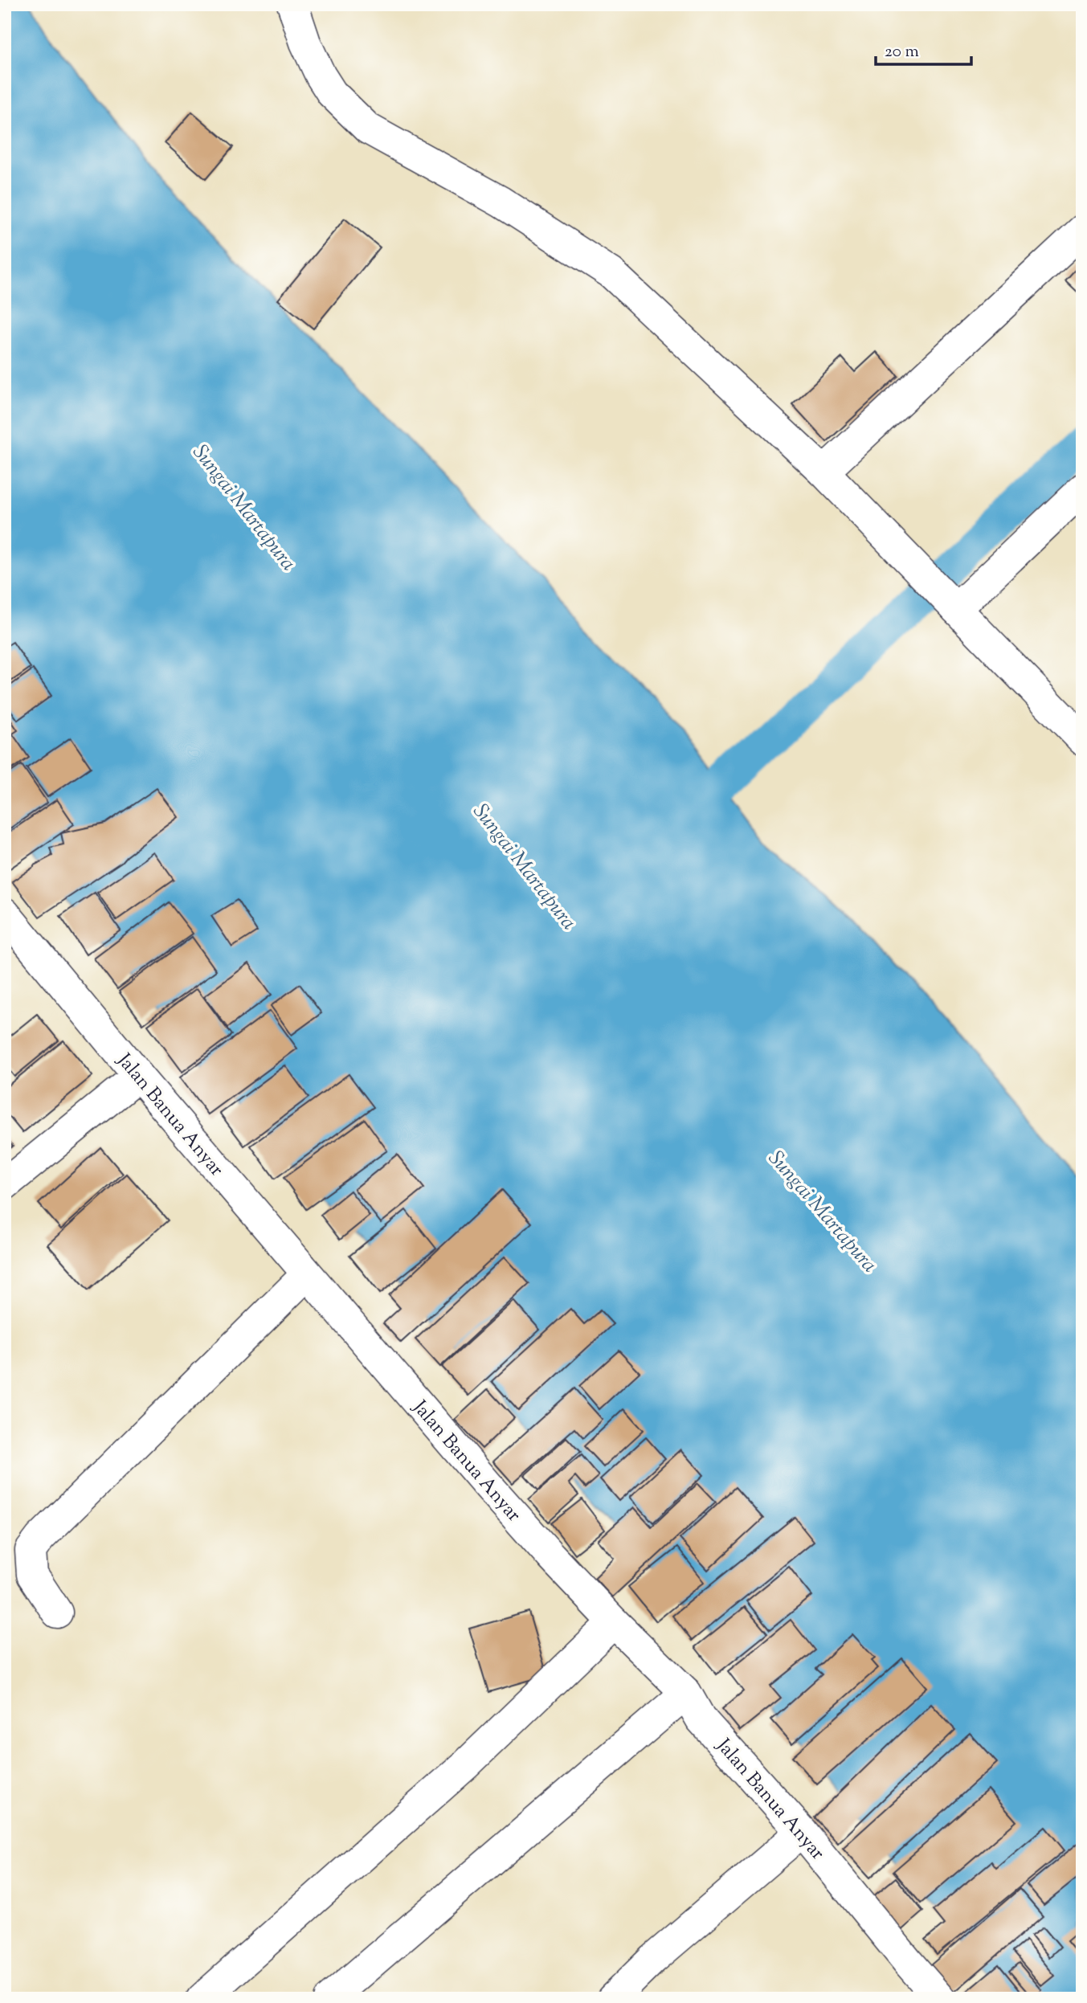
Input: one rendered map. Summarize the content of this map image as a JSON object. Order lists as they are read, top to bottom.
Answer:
{
  "streets": {
    "street": ["Jalan Banua Anyar"]
  },
  "water": ["Sungai Martapura"],
  "scale_bar": "20 m"
}
